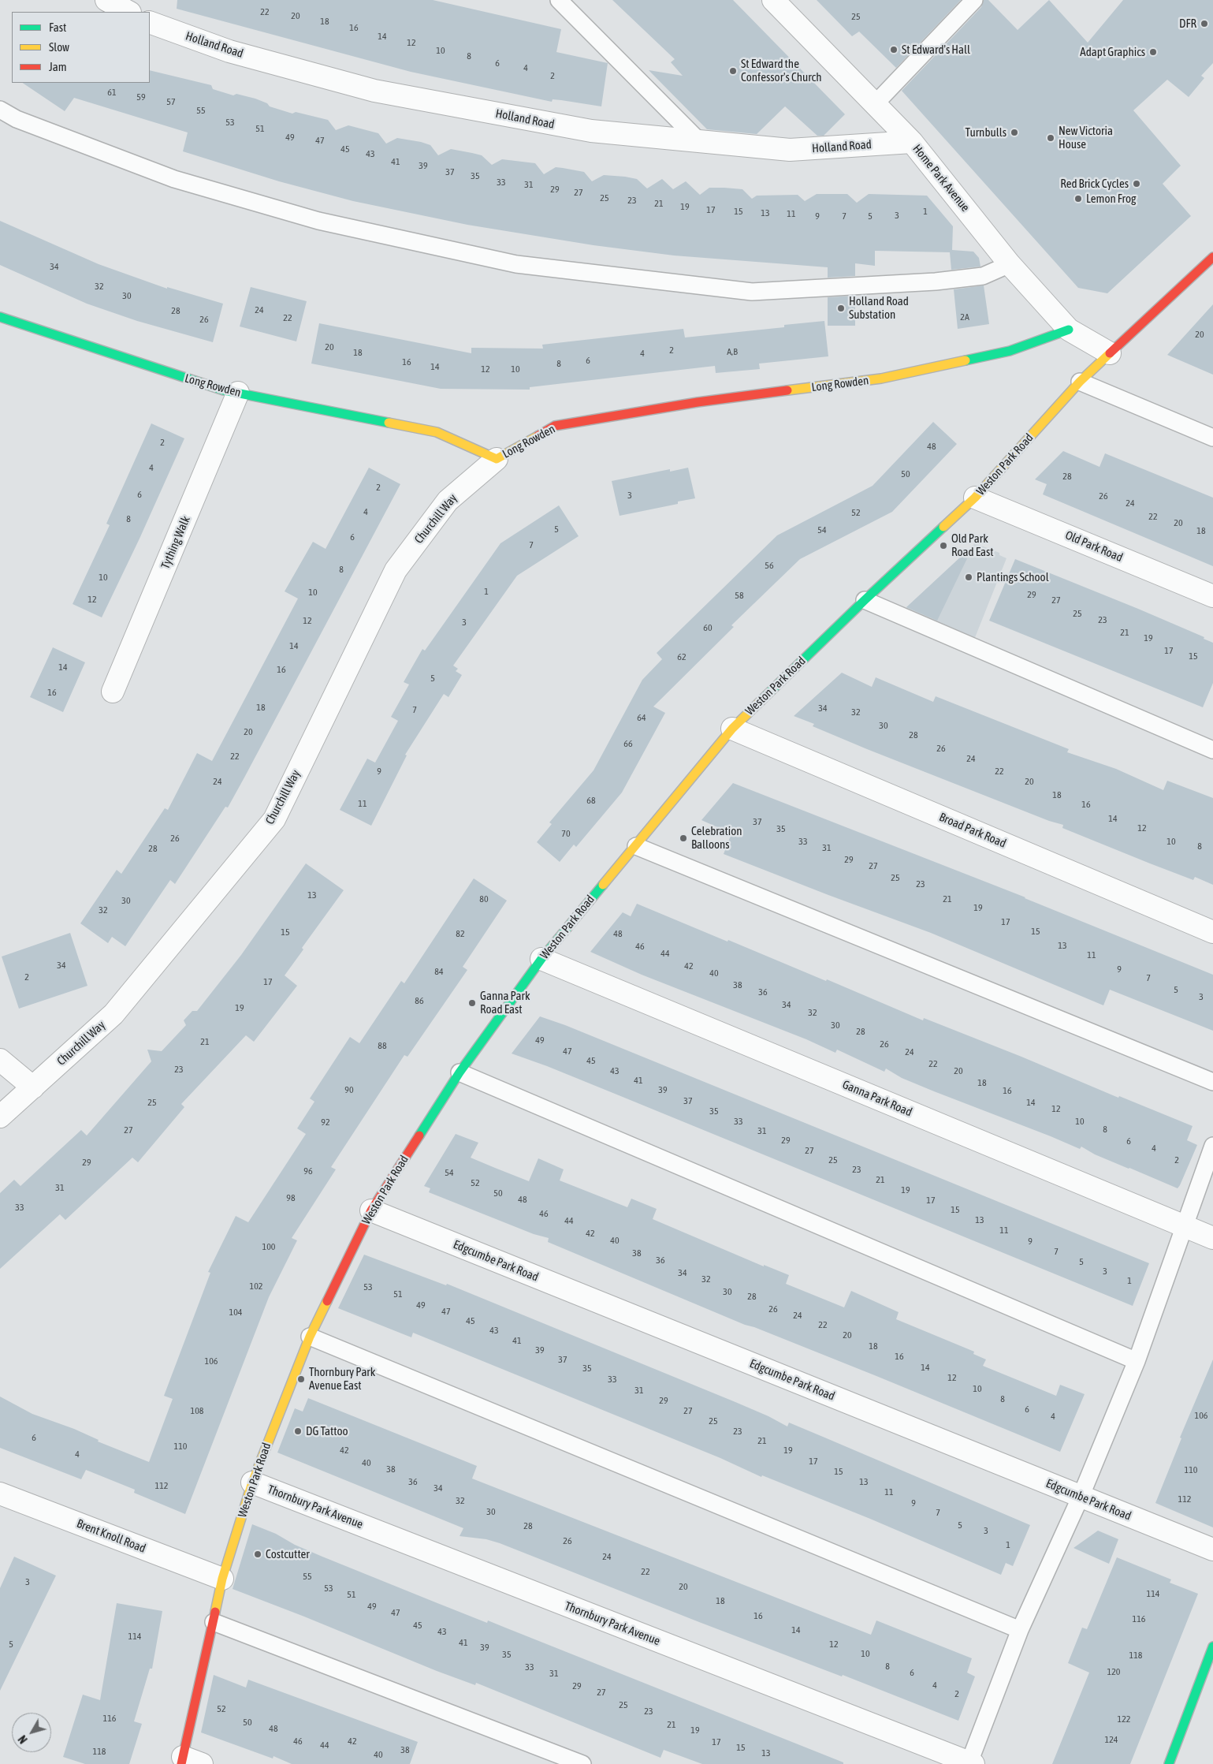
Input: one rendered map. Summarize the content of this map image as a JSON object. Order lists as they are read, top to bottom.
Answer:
{
  "streets": {
    "street": [
      "Holland Road",
      "Home Park Avenue",
      "Long Rowden",
      "Weston Park Road",
      "Churchill Way",
      "Tything Walk",
      "Old Park Road",
      "Broad Park Road",
      "Ganna Park Road",
      "Edgcumbe Park Road",
      "Thornbury Park Avenue",
      "Brent Knoll Road"
    ]
  },
  "crossings": [
    ["Holland Road", "Home Park Avenue"],
    ["Home Park Avenue", "Long Rowden"],
    ["Home Park Avenue", "Weston Park Road"],
    ["Long Rowden", "Churchill Way"],
    ["Long Rowden", "Tything Walk"],
    ["Weston Park Road", "Old Park Road"],
    ["Weston Park Road", "Broad Park Road"],
    ["Weston Park Road", "Ganna Park Road"],
    ["Weston Park Road", "Edgcumbe Park Road"],
    ["Weston Park Road", "Thornbury Park Avenue"],
    ["Weston Park Road", "Brent Knoll Road"]
  ],
  "places": [
    "DFR",
    "St Edward's Hall",
    "Adapt Graphics",
    "St Edward the Confessor's Church",
    "Turnbulls",
    "New Victoria House",
    "Red Brick Cycles",
    "Lemon Frog",
    "Holland Road Substation",
    "Old Park Road East",
    "Plantings School",
    "Celebration Balloons",
    "Ganna Park Road East",
    "Thornbury Park Avenue East",
    "DG Tattoo",
    "Costcutter"
  ],
  "house_numbers": [
    "22",
    "20",
    "25",
    "18",
    "16",
    "14",
    "12",
    "10",
    "8",
    "6",
    "4",
    "2",
    "61",
    "59",
    "57",
    "55",
    "53",
    "51",
    "49",
    "47",
    "45",
    "43",
    "41",
    "39",
    "37",
    "35",
    "33",
    "31",
    "29",
    "27",
    "25",
    "23",
    "21",
    "19",
    "17",
    "15",
    "1",
    "13",
    "11",
    "3",
    "9",
    "7",
    "5",
    "34",
    "32",
    "30",
    "24",
    "28",
    "2A",
    "22",
    "26",
    "20",
    "20",
    "2",
    "A,B",
    "18",
    "4",
    "6",
    "16",
    "8",
    "14",
    "12",
    "10",
    "2",
    "48",
    "4",
    "50",
    "28",
    "2",
    "6",
    "3",
    "26",
    "24",
    "4",
    "52",
    "22",
    "8",
    "20",
    "5",
    "54",
    "18",
    "6",
    "7",
    "56",
    "8",
    "10",
    "1",
    "10",
    "29",
    "58",
    "12",
    "27",
    "25",
    "23",
    "12",
    "3",
    "60",
    "21",
    "19",
    "14",
    "17",
    "15",
    "62",
    "14",
    "16",
    "5",
    "16",
    "18",
    "34",
    "7",
    "32",
    "64",
    "30",
    "20",
    "28",
    "66",
    "26",
    "22",
    "24",
    "9",
    "22",
    "24",
    "20",
    "18",
    "68",
    "11",
    "16",
    "14",
    "37",
    "12",
    "35",
    "70",
    "26",
    "33",
    "10",
    "8",
    "31",
    "28",
    "29",
    "27",
    "25",
    "23",
    "13",
    "80",
    "21",
    "30",
    "19",
    "32",
    "17",
    "15",
    "15",
    "82",
    "48",
    "13",
    "46",
    "44",
    "11",
    "34",
    "42",
    "9",
    "84",
    "40",
    "2",
    "7",
    "17",
    "38",
    "5",
    "36",
    "3",
    "86",
    "34",
    "19",
    "32",
    "30",
    "28",
    "49",
    "21",
    "26",
    "88",
    "47",
    "24",
    "45",
    "22",
    "23",
    "43",
    "20",
    "41",
    "18",
    "90",
    "39",
    "16",
    "37",
    "25",
    "14",
    "12",
    "35",
    "33",
    "10",
    "92",
    "8",
    "27",
    "31",
    "29",
    "6",
    "4",
    "27",
    "25",
    "2",
    "29",
    "23",
    "96",
    "54",
    "21",
    "52",
    "31",
    "19",
    "50",
    "98",
    "48",
    "17",
    "33",
    "15",
    "46",
    "13",
    "44",
    "11",
    "42",
    "40",
    "9",
    "100",
    "7",
    "38",
    "36",
    "5",
    "3",
    "34",
    "32",
    "1",
    "102",
    "53",
    "30",
    "51",
    "28",
    "49",
    "26",
    "47",
    "104",
    "24",
    "45",
    "22",
    "43",
    "20",
    "41",
    "18",
    "39",
    "16",
    "37",
    "106",
    "14",
    "35",
    "12",
    "33",
    "10",
    "31",
    "8",
    "29",
    "6",
    "108",
    "27",
    "106",
    "4",
    "25",
    "23",
    "6",
    "21",
    "110",
    "42",
    "19",
    "4",
    "17",
    "40",
    "38",
    "110",
    "15",
    "36",
    "13",
    "112",
    "34",
    "11",
    "112",
    "32",
    "9",
    "30",
    "7",
    "5",
    "28",
    "3",
    "26",
    "1",
    "24",
    "22",
    "55",
    "3",
    "20",
    "53",
    "114",
    "51",
    "18",
    "49",
    "47",
    "16",
    "116",
    "45",
    "14",
    "43",
    "114",
    "41",
    "5",
    "12",
    "39",
    "10",
    "35",
    "118",
    "8",
    "33",
    "120",
    "6",
    "31",
    "4",
    "29",
    "27",
    "2",
    "25",
    "52",
    "23",
    "116",
    "122",
    "50",
    "21",
    "48",
    "19",
    "124",
    "46",
    "42",
    "17",
    "44",
    "15",
    "38",
    "118",
    "13",
    "40"
  ],
  "legend": ["Fast", "Slow", "Jam"],
  "north": "bottom left"
}
